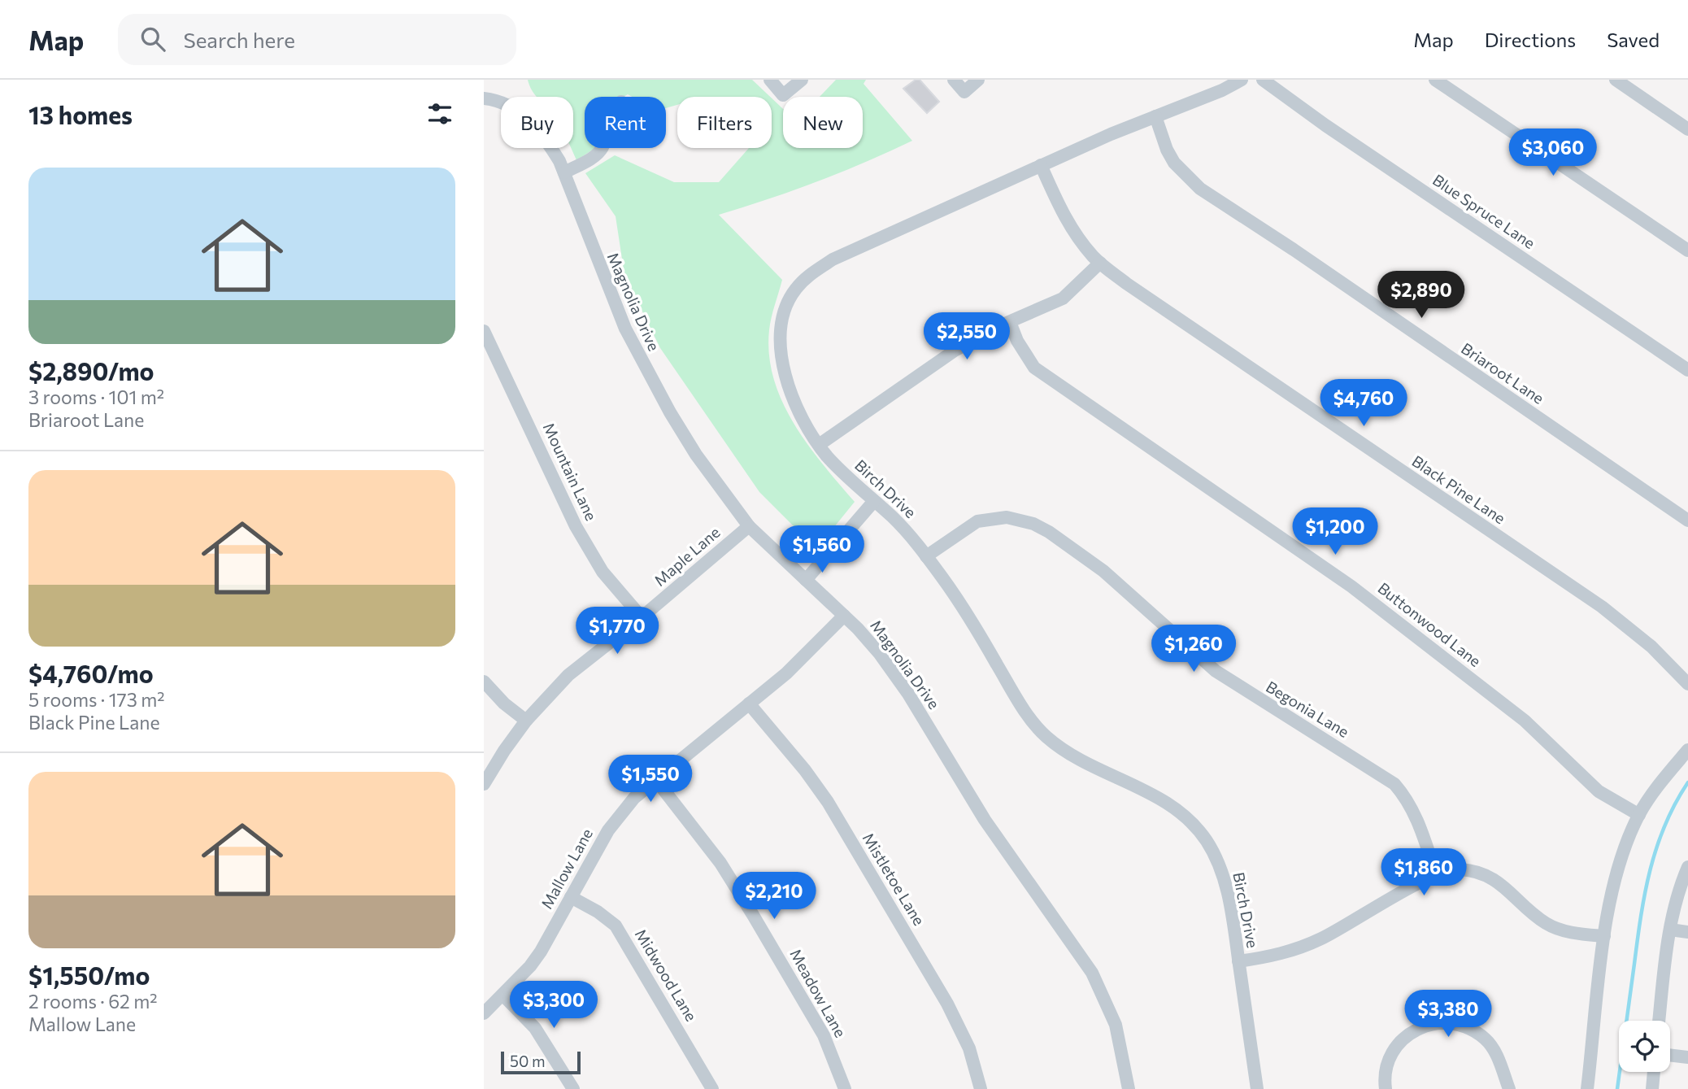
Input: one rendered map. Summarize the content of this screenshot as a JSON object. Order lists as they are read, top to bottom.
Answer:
{
  "streets": {
    "street": [
      "Blue Spruce Lane",
      "Magnolia Drive",
      "Briaroot Lane",
      "Mountain Lane",
      "Birch Drive",
      "Black Pine Lane",
      "Maple Lane",
      "Buttonwood Lane",
      "Begonia Lane",
      "Mallow Lane",
      "Mistletoe Lane",
      "Midwood Lane",
      "Meadow Lane"
    ]
  },
  "crossings": [
    ["Magnolia Drive", "Maple Lane"],
    ["Magnolia Drive", "Mallow Lane"],
    ["Briaroot Lane", "Birch Drive"],
    ["Mountain Lane", "Maple Lane"],
    ["Birch Drive", "Black Pine Lane"],
    ["Birch Drive", "Begonia Lane"],
    ["Mallow Lane", "Mistletoe Lane"],
    ["Mallow Lane", "Midwood Lane"],
    ["Mallow Lane", "Meadow Lane"]
  ],
  "scale_bar": "50 m",
  "page": {
    "header": "Map",
    "search": "Search here",
    "nav": ["Map", "Directions", "Saved"],
    "heading": "13 homes",
    "chip": [
      "Buy",
      "Rent",
      "Filters",
      "New"
    ],
    "price": [
      "$3,060",
      "$2,890",
      "$2,550",
      "$4,760",
      "$1,200",
      "$1,560",
      "$1,770",
      "$1,260",
      "$1,550",
      "$1,860",
      "$2,210",
      "$3,300",
      "$3,380"
    ],
    "list": [
      {
        "name": "$2,890/mo",
        "note": "3 rooms · 101 m² · Briaroot Lane"
      },
      {
        "name": "$4,760/mo",
        "note": "5 rooms · 173 m² · Black Pine Lane"
      },
      {
        "name": "$1,550/mo",
        "note": "2 rooms · 62 m² · Mallow Lane"
      }
    ],
    "scale": "50 m"
  }
}
